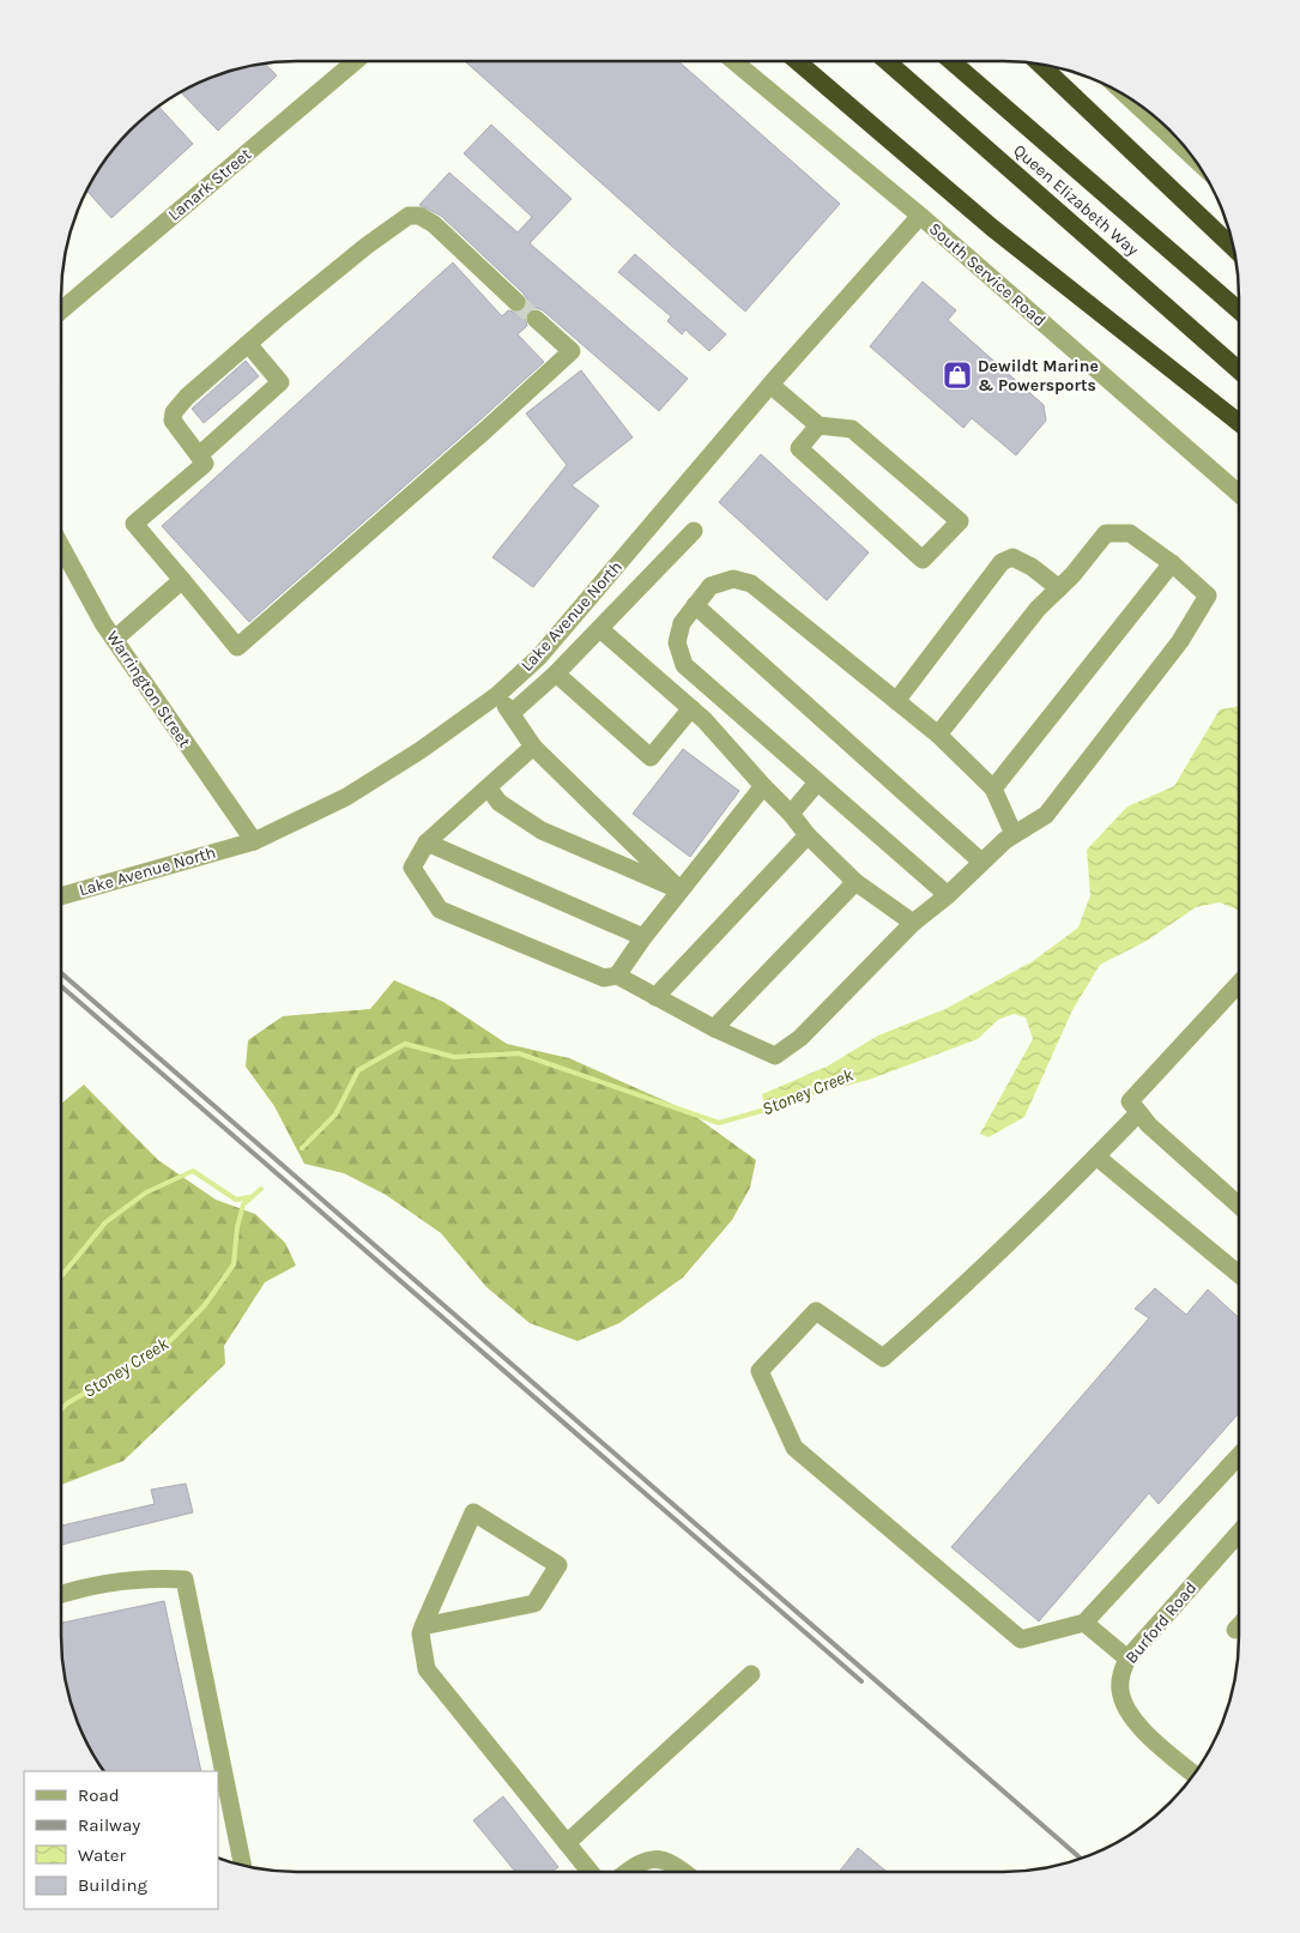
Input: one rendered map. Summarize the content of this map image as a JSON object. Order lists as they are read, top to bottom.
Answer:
{
  "streets": {
    "highway": ["Queen Elizabeth Way"],
    "street": [
      "Lanark Street",
      "South Service Road",
      "Lake Avenue North",
      "Warrington Street",
      "Burford Road"
    ]
  },
  "crossings": [
    ["South Service Road", "Lake Avenue North"],
    ["Lake Avenue North", "Warrington Street"]
  ],
  "water": ["Stoney Creek"],
  "places": {
    "shop": ["Dewildt Marine & Powersports"]
  },
  "legend": [
    "Road",
    "Railway",
    "Water",
    "Building"
  ]
}
